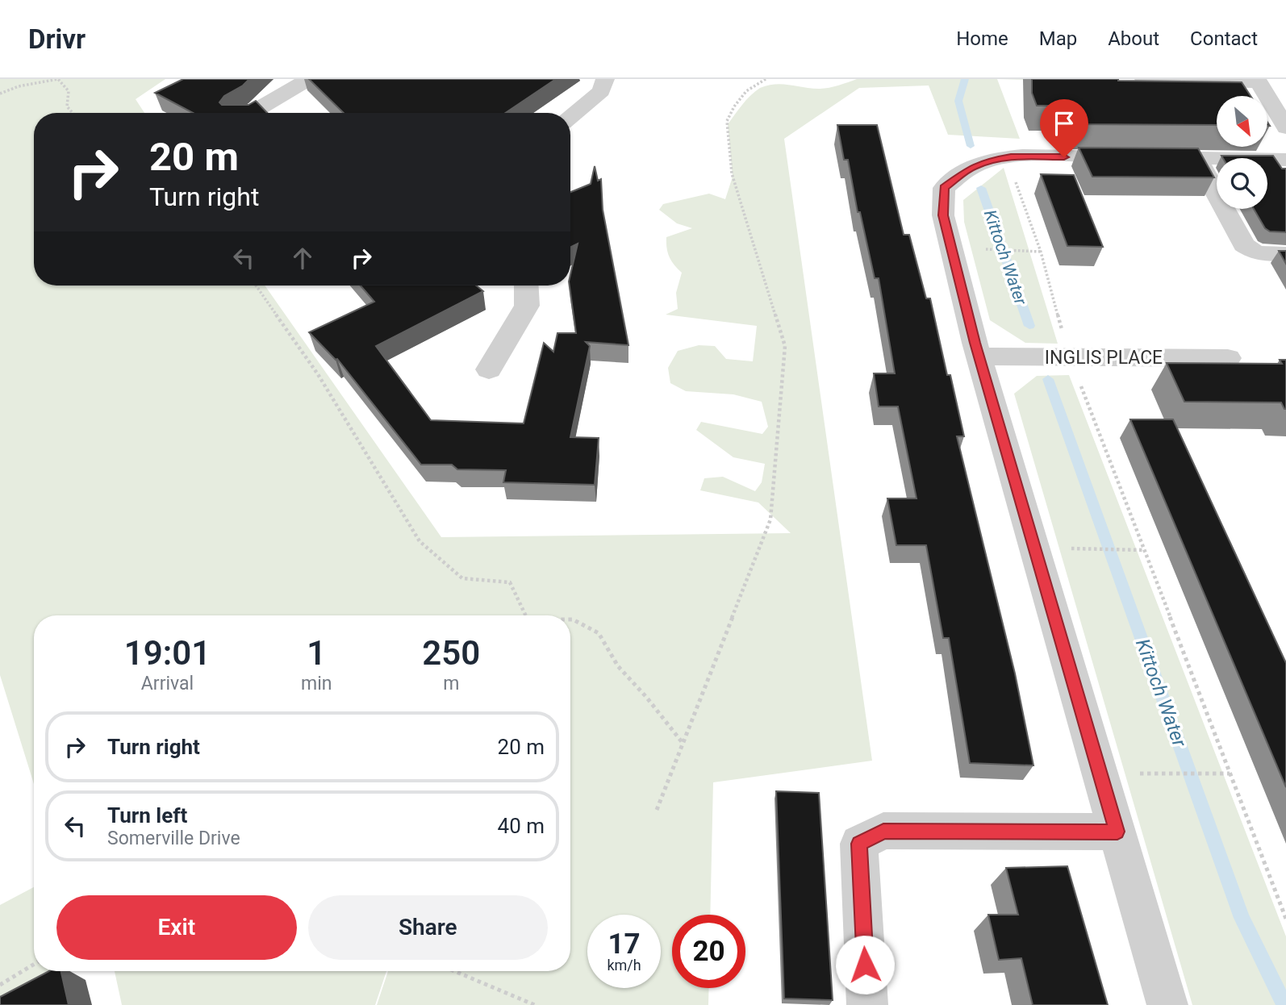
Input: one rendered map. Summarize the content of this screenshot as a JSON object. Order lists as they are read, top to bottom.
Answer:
{
  "streets": {
    "street": ["INGLIS PLACE"]
  },
  "water": ["Kittoch Water"],
  "north": "bottom right",
  "page": {
    "header": "Drivr",
    "nav": [
      "Home",
      "Map",
      "About",
      "Contact"
    ],
    "turn": ["20 m", "Turn right"],
    "eta": [
      "19:01",
      "Arrival",
      "1",
      "min",
      "250",
      "m"
    ],
    "list": [
      {
        "name": "Turn right",
        "value": "20 m"
      },
      {
        "name": "Turn left",
        "note": "Somerville Drive",
        "value": "40 m"
      }
    ],
    "buttons": ["Exit", "Share"],
    "speed": "17 km/h",
    "limit": "20"
  }
}
